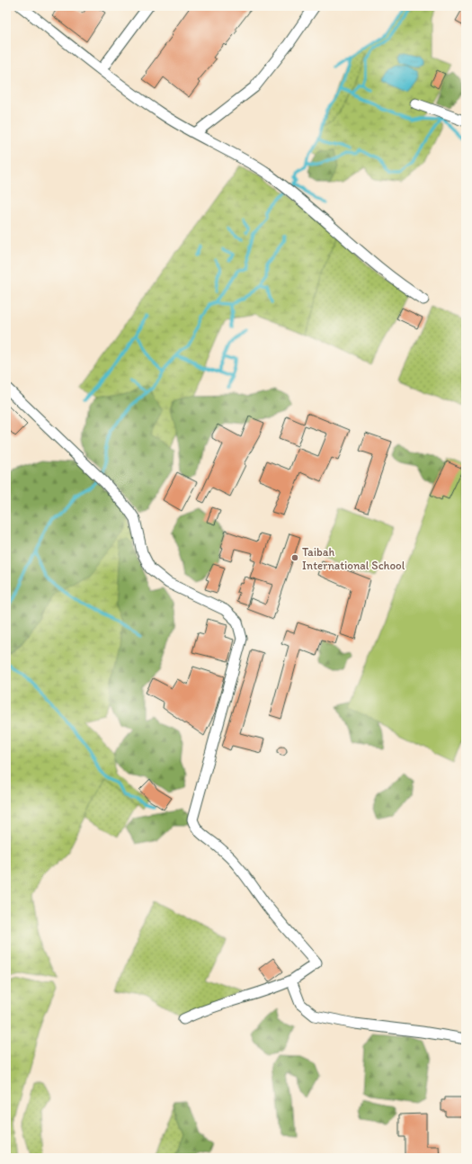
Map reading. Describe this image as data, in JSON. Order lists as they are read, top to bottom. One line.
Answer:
{"places":["Taibah International School"]}
